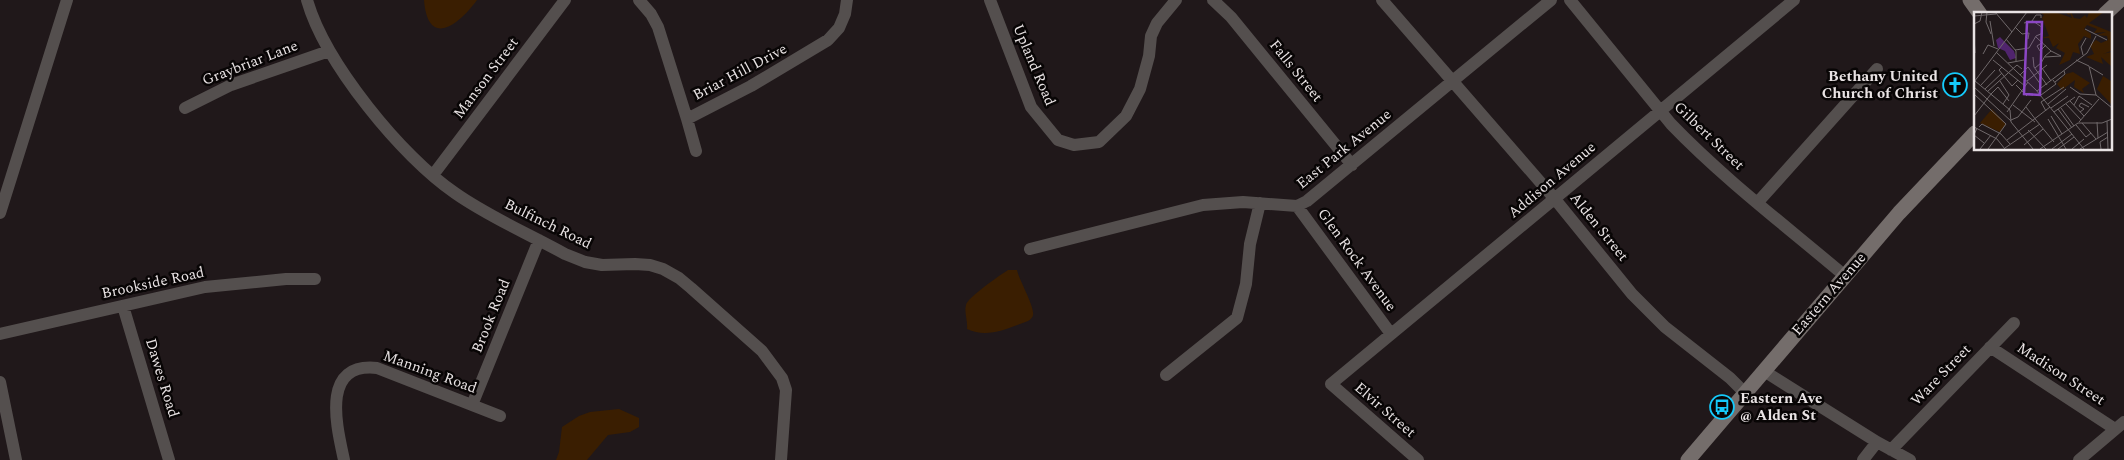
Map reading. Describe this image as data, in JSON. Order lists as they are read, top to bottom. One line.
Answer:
{"streets":{"main road":["Eastern Avenue"],"street":["Graybriar Lane","Upland Road","Falls Street","Briar Hill Drive","Manson Street","Gilbert Street","East Park Avenue","Addison Avenue","Bulfinch Road","Alden Street","Glen Rock Avenue","Brookside Road","Brook Road","Manning Road","Madison Street","Ware Street","Dawes Road","Elvir Street"]},"crossings":[["Graybriar Lane","Bulfinch Road"],["Falls Street","East Park Avenue"],["Manson Street","Bulfinch Road"],["Gilbert Street","Addison Avenue"],["Gilbert Street","Eastern Avenue"],["East Park Avenue","Alden Street"],["East Park Avenue","Glen Rock Avenue"],["Addison Avenue","Alden Street"],["Addison Avenue","Glen Rock Avenue"],["Addison Avenue","Elvir Street"],["Bulfinch Road","Brook Road"],["Alden Street","Eastern Avenue"],["Brookside Road","Dawes Road"],["Brook Road","Manning Road"],["Madison Street","Ware Street"]],"places":{"church":["Bethany United Church of Christ"],"bus stop":["Eastern Ave @ Alden St"]}}
